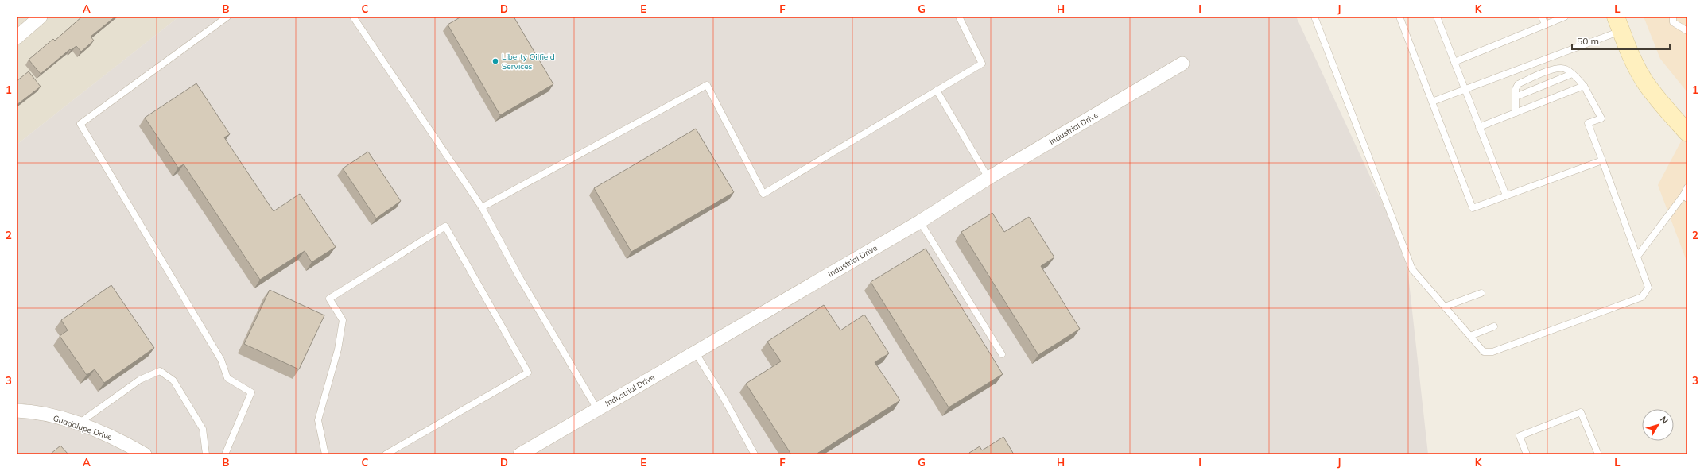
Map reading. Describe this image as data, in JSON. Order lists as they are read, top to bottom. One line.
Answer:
{"streets":{"street":["Industrial Drive","Guadalupe Drive"]},"places":["Liberty Oilfield Services"],"scale_bar":"50 m","north":"top right","grid":{"columns":["A","B","C","D","E","F","G","H","I","J","K","L"],"rows":["1","2","3"]}}
